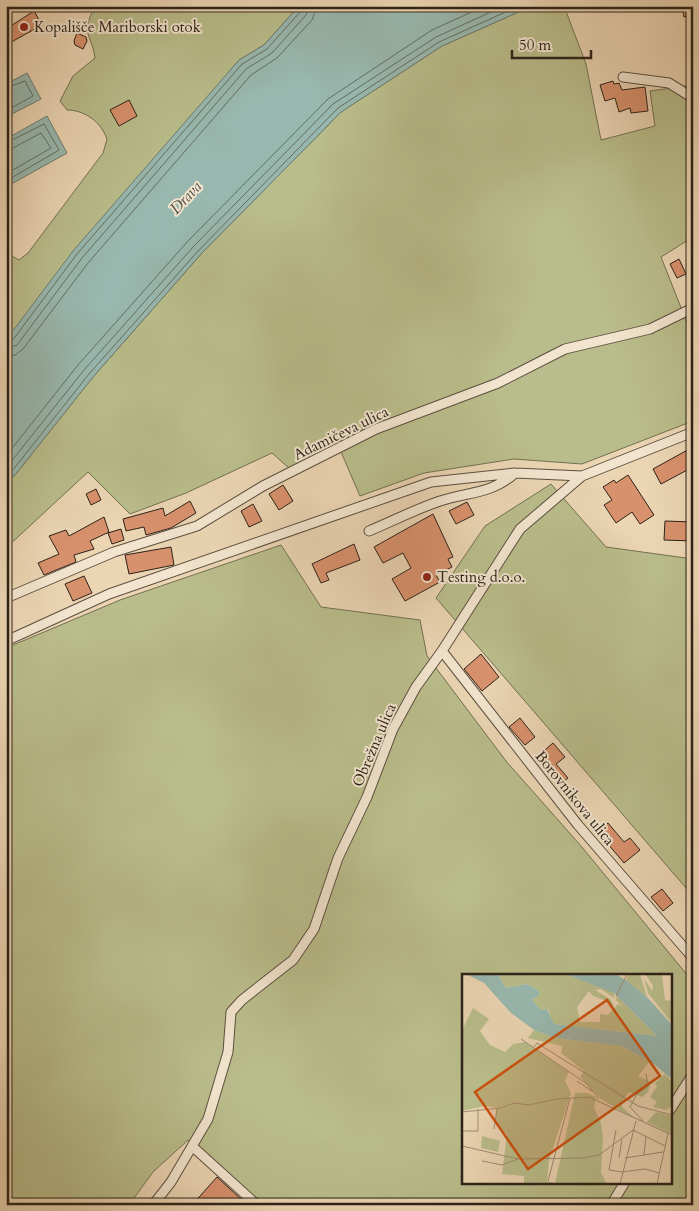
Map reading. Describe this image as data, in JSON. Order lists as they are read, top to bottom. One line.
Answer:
{"streets":{"street":["Adamičeva ulica","Obrežna ulica","Borovnikova ulica"]},"crossings":[["Obrežna ulica","Borovnikova ulica"]],"water":["Drava"],"places":["Kopališče Mariborski otok","Testing d.o.o."],"scale_bar":"50 m"}
